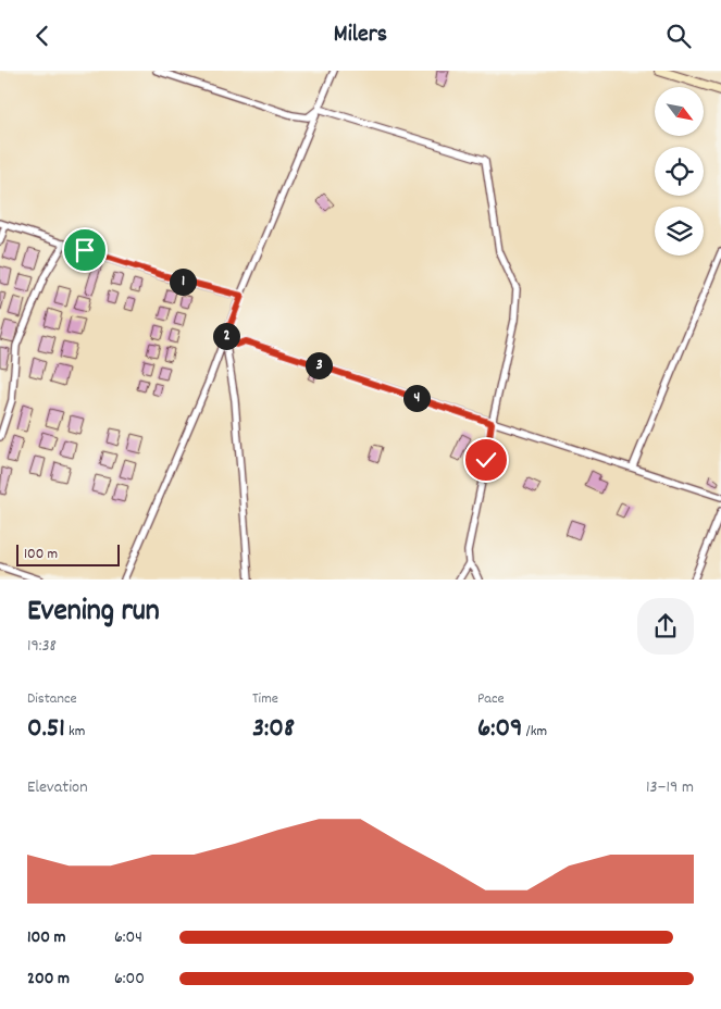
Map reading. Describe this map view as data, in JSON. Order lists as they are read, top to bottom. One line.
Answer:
{"scale_bar":"100 m","north":"bottom right","page":{"header":"Milers","pins":["1","2","3","4"],"scale":"100 m","heading":["Evening run","19:38"],"stats":[["Distance","0.51 km"],["Time","3:08"],["Pace","6:09 /km"]],"chart":["Elevation","13–19 m"],"list":[{"name":"100 m","note":"6:04"},{"name":"200 m","note":"6:00"}]}}
